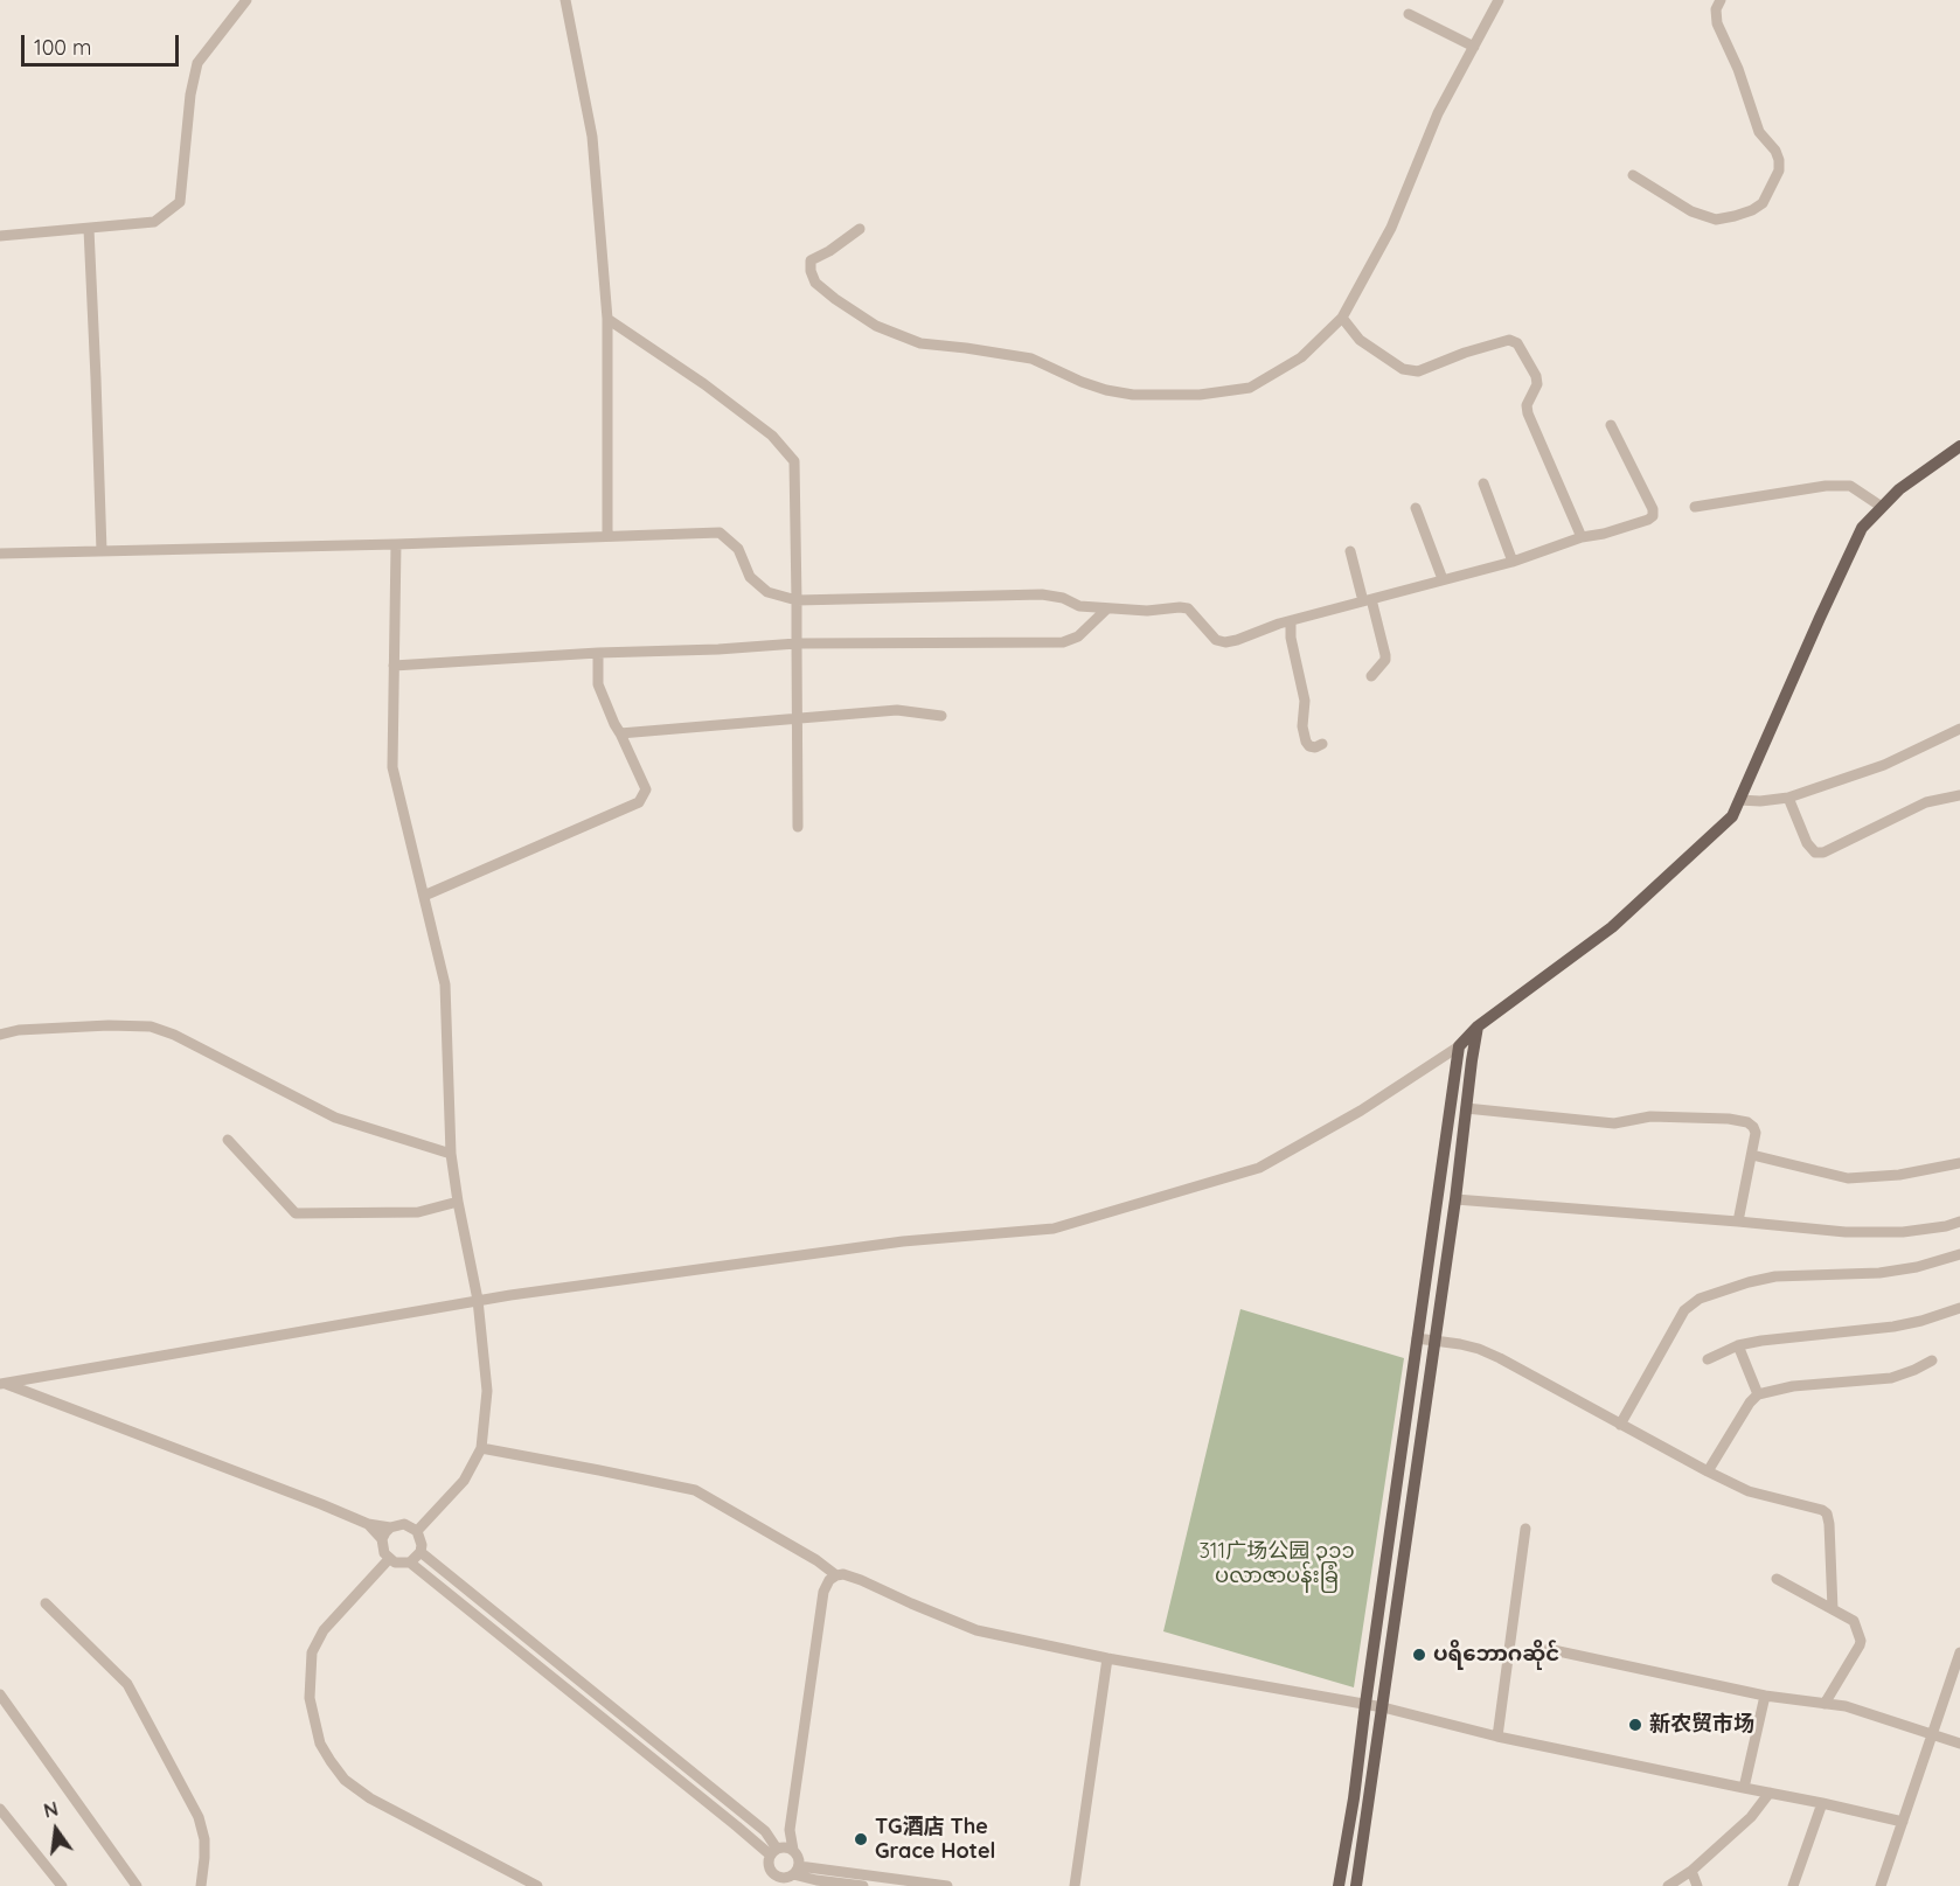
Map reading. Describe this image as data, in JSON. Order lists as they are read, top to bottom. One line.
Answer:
{"parks":["311广场公园 ၃၁၁ ပလာဇာပန်းခြံ"],"places":["ပရိဘောဂဆိုင်","新农贸市场","TG酒店 The Grace Hotel"],"scale_bar":"100 m","north":"top"}
